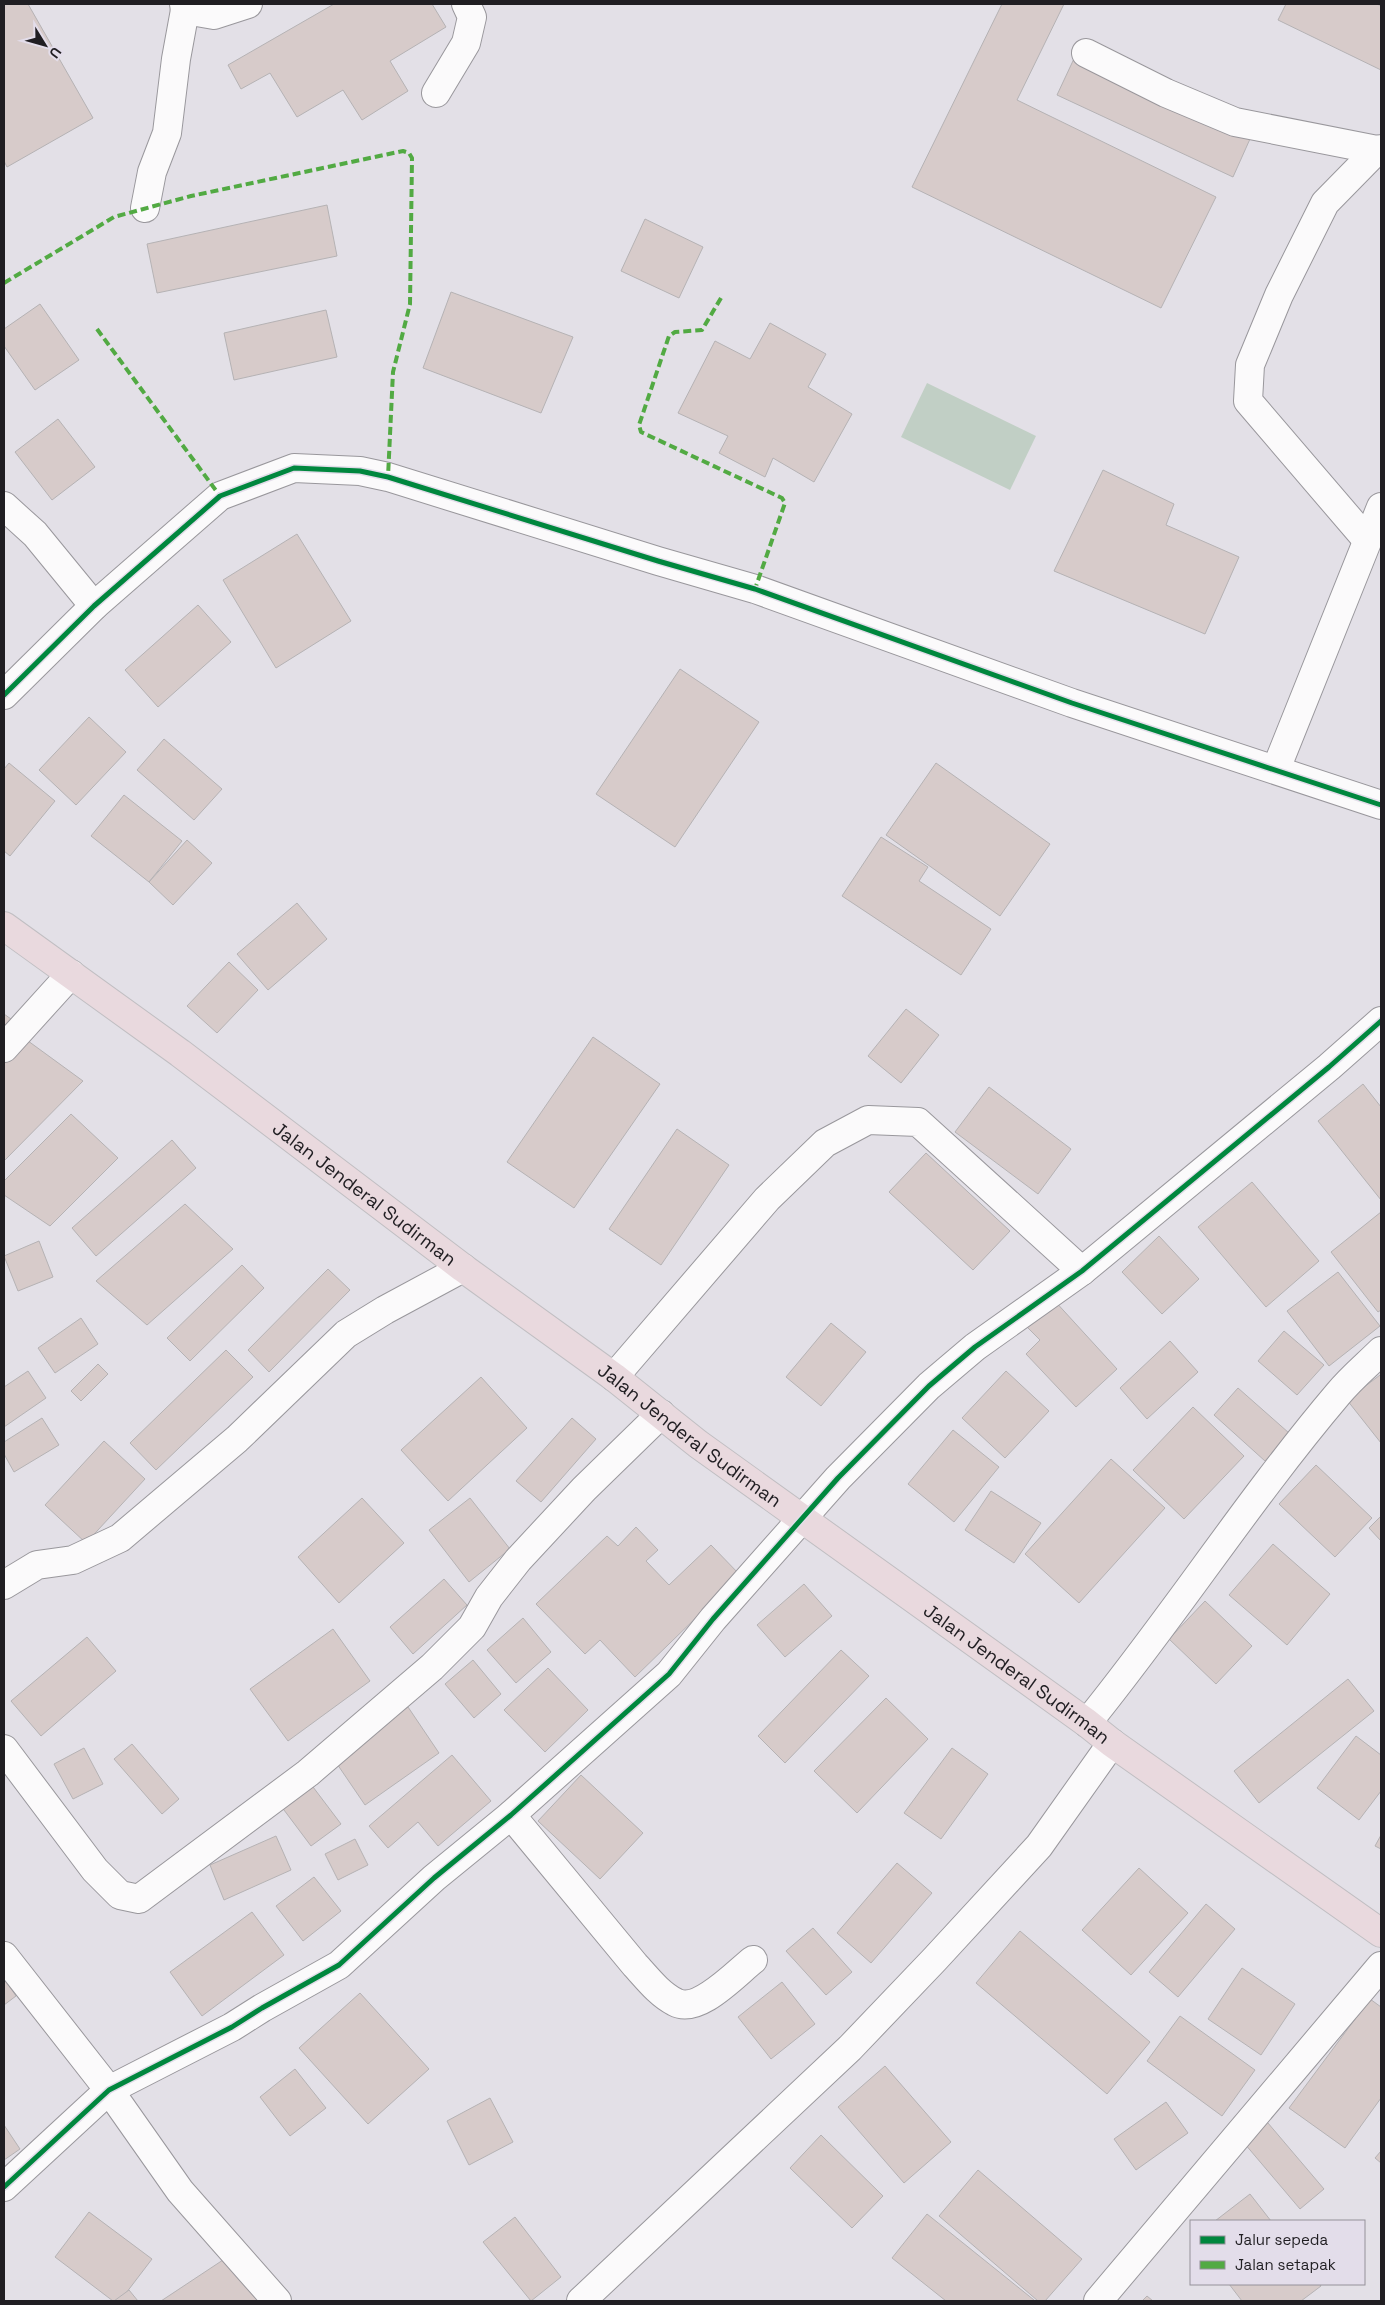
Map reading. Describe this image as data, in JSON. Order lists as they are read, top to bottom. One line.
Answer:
{"streets":{"highway":["Jalan Jenderal Sudirman"]},"legend":["Jalur sepeda","Jalan setapak"],"north":"bottom right"}
